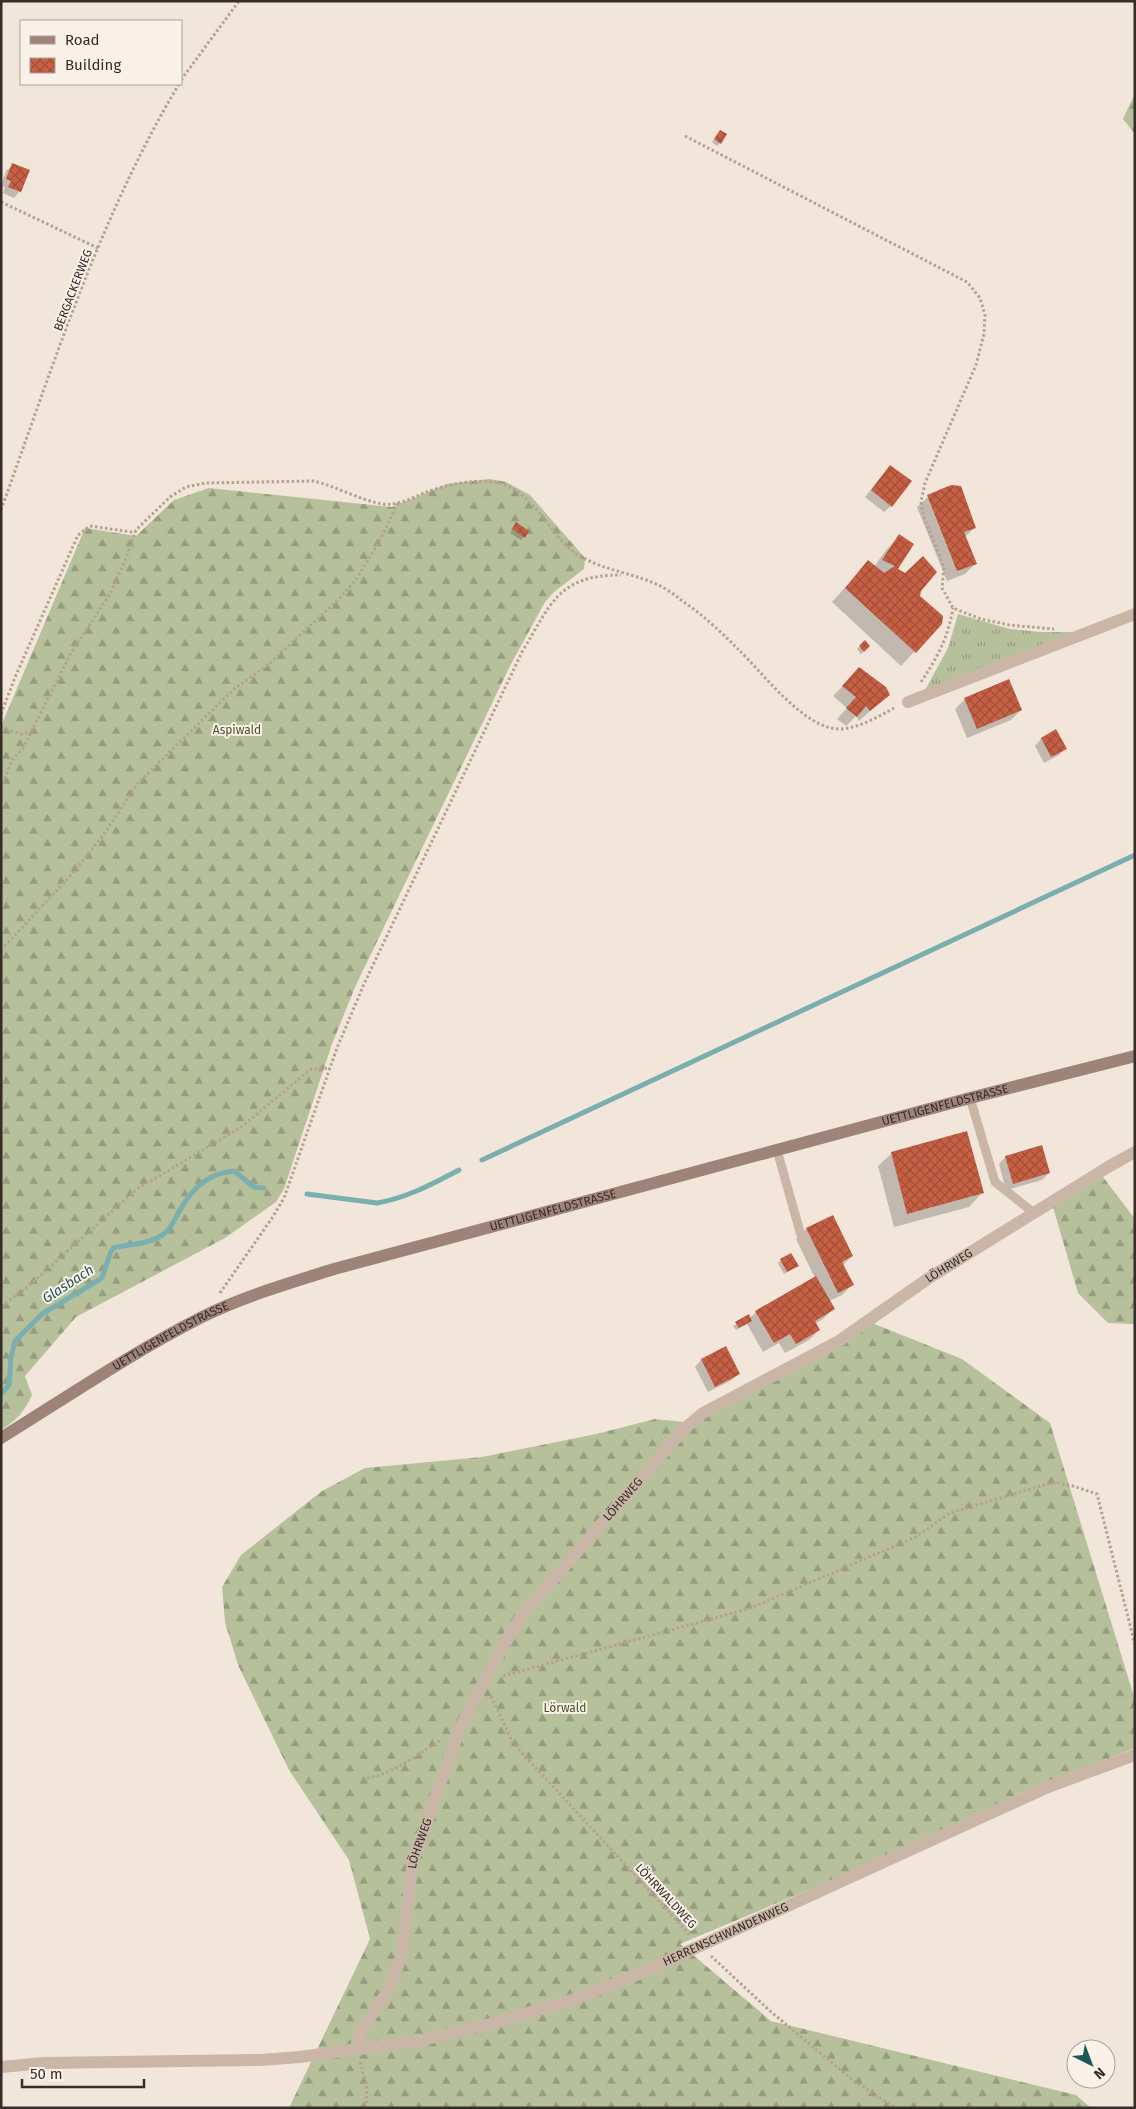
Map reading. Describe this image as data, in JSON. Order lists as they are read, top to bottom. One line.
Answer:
{"streets":{"main road":["UETTLIGENFELDSTRASSE"],"street":["LÖHRWEG","HERRENSCHWANDENWEG"],"path":["BERGACKERWEG","LÖHRWALDWEG"]},"crossings":[["LÖHRWEG","LÖHRWALDWEG"],["LÖHRWEG","HERRENSCHWANDENWEG"],["LÖHRWALDWEG","HERRENSCHWANDENWEG"]],"water":["Glasbach"],"parks":["Aspiwald","Lörwald"],"legend":["Road","Building"],"scale_bar":"50 m","north":"bottom right"}
